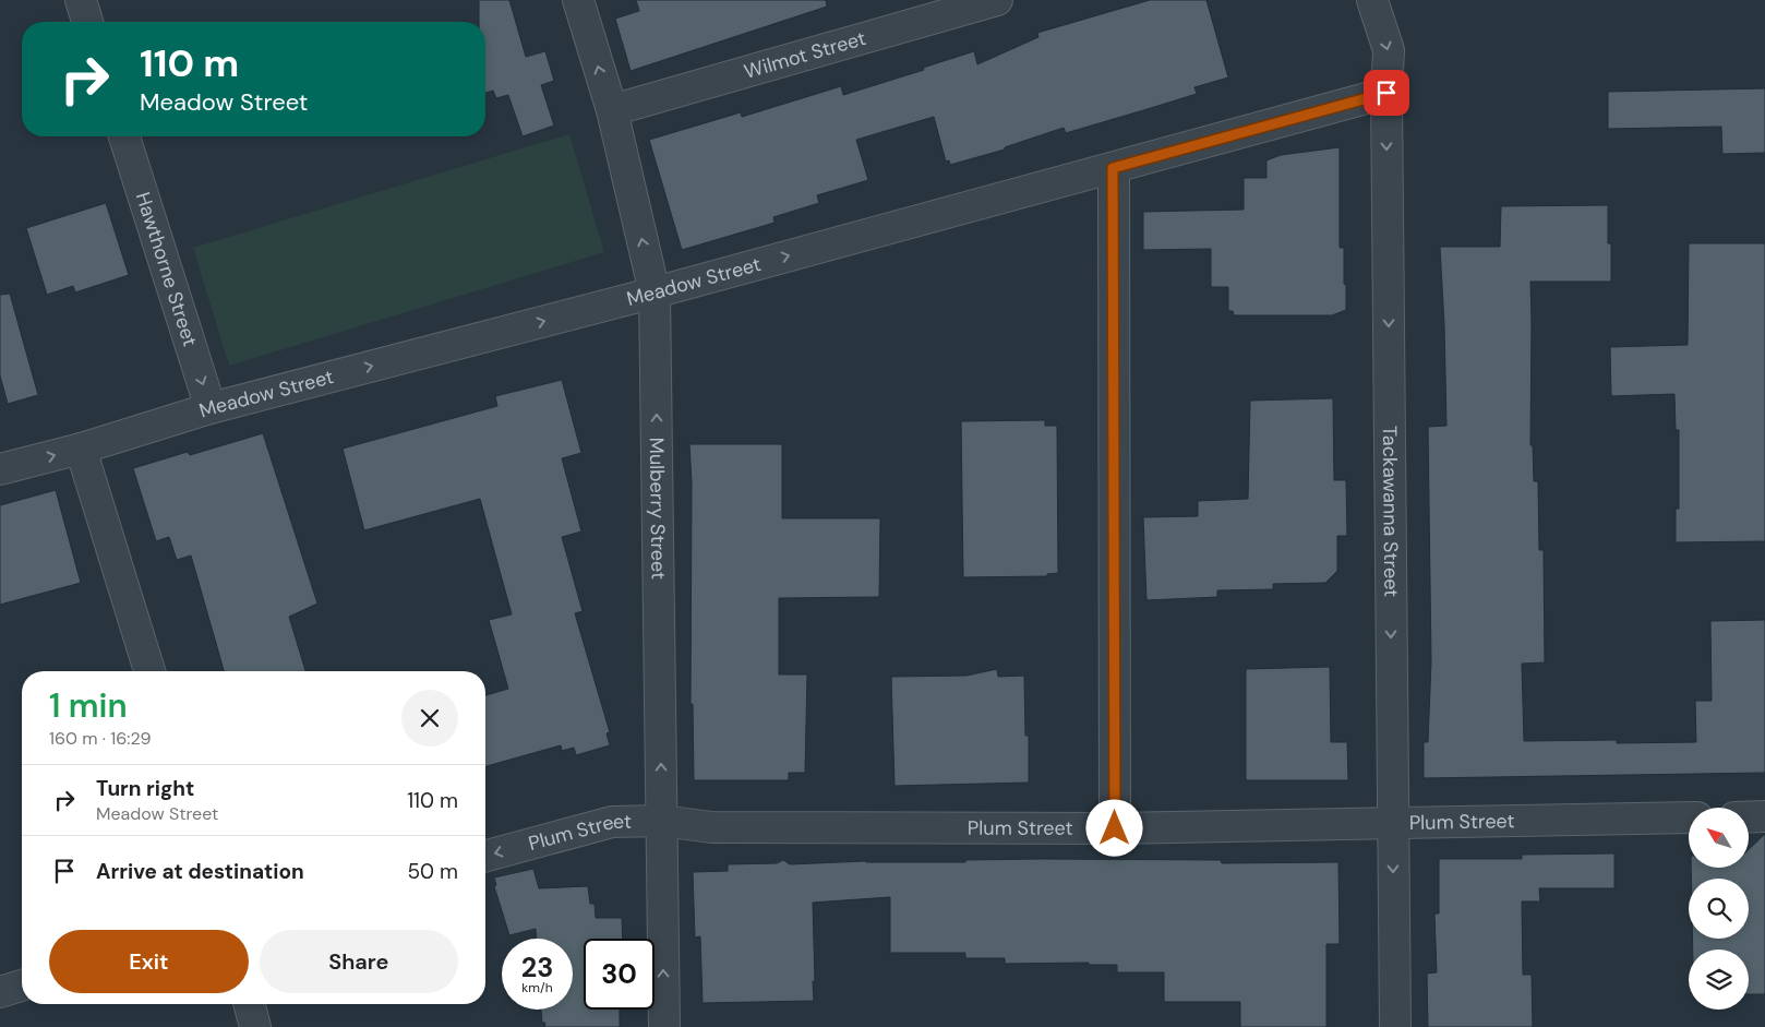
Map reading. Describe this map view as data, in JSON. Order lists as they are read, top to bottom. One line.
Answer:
{"streets":{"street":["Wilmot Street","Hawthorne Street","Meadow Street","Mulberry Street","Tackawanna Street","Plum Street"]},"crossings":[["Wilmot Street","Mulberry Street"],["Hawthorne Street","Meadow Street"],["Meadow Street","Mulberry Street"],["Meadow Street","Tackawanna Street"],["Mulberry Street","Plum Street"],["Tackawanna Street","Plum Street"]],"one_way":["Hawthorne Street","Meadow Street","Mulberry Street","Tackawanna Street"],"north":"top left","page":{"turn":["110 m","Meadow Street"],"heading":["1 min","160 m · 16:29"],"list":[{"name":"Turn right","note":"Meadow Street","value":"110 m"},{"name":"Arrive at destination","value":"50 m"}],"buttons":["Exit","Share"],"speed":"23 km/h","limit":"30"}}
